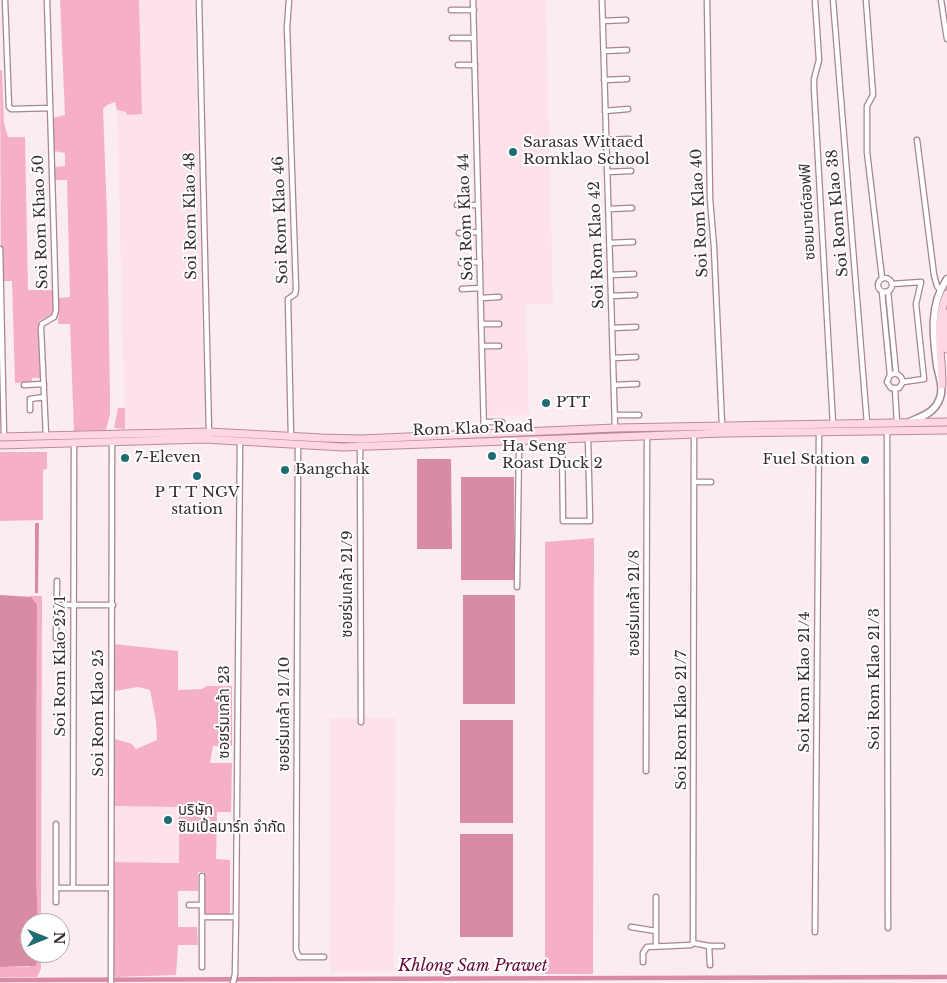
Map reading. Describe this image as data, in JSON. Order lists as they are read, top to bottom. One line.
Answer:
{"streets":{"main road":["Rom Klao Road"],"street":["ซอยมายด์ฮอฟฟ์","Soi Rom Klao 40","Soi Rom Klao 38","Soi Rom Klao 48","Soi Rom Klao 44","Soi Rom Klao 46","Soi Rom Khao 50","Soi Rom Klao 42","ซอยร่มเกล้า 21/9","ซอยร่มเกล้า 21/8","Soi Rom Klao 25/1","Soi Rom Klao 21/3","Soi Rom Klao 21/4","ซอยร่มเกล้า 23","Soi Rom Klao 25","ซอยร่มเกล้า 21/10","Soi Rom Klao 21/7"]},"crossings":[["ซอยมายด์ฮอฟฟ์","Rom Klao Road"],["Soi Rom Klao 40","Rom Klao Road"],["Soi Rom Klao 38","Rom Klao Road"],["Soi Rom Klao 48","Rom Klao Road"],["Soi Rom Klao 44","Rom Klao Road"],["Soi Rom Klao 46","Rom Klao Road"],["Soi Rom Khao 50","Rom Klao Road"],["Soi Rom Klao 42","Rom Klao Road"],["Rom Klao Road","ซอยร่มเกล้า 21/9"],["Rom Klao Road","ซอยร่มเกล้า 21/8"],["Rom Klao Road","Soi Rom Klao 25/1"],["Rom Klao Road","Soi Rom Klao 21/3"],["Rom Klao Road","Soi Rom Klao 21/4"],["Rom Klao Road","ซอยร่มเกล้า 23"],["Rom Klao Road","Soi Rom Klao 25"],["Rom Klao Road","ซอยร่มเกล้า 21/10"],["Rom Klao Road","Soi Rom Klao 21/7"]],"water":["Khlong Sam Prawet"],"places":["Sarasas Wittaed Romklao School","PTT","Ha Seng Roast Duck 2","7-Eleven","Fuel Station","Bangchak","P T T NGV station","บริษัท ซิมเปิ้ลมาร์ท จำกัด"],"north":"right"}
